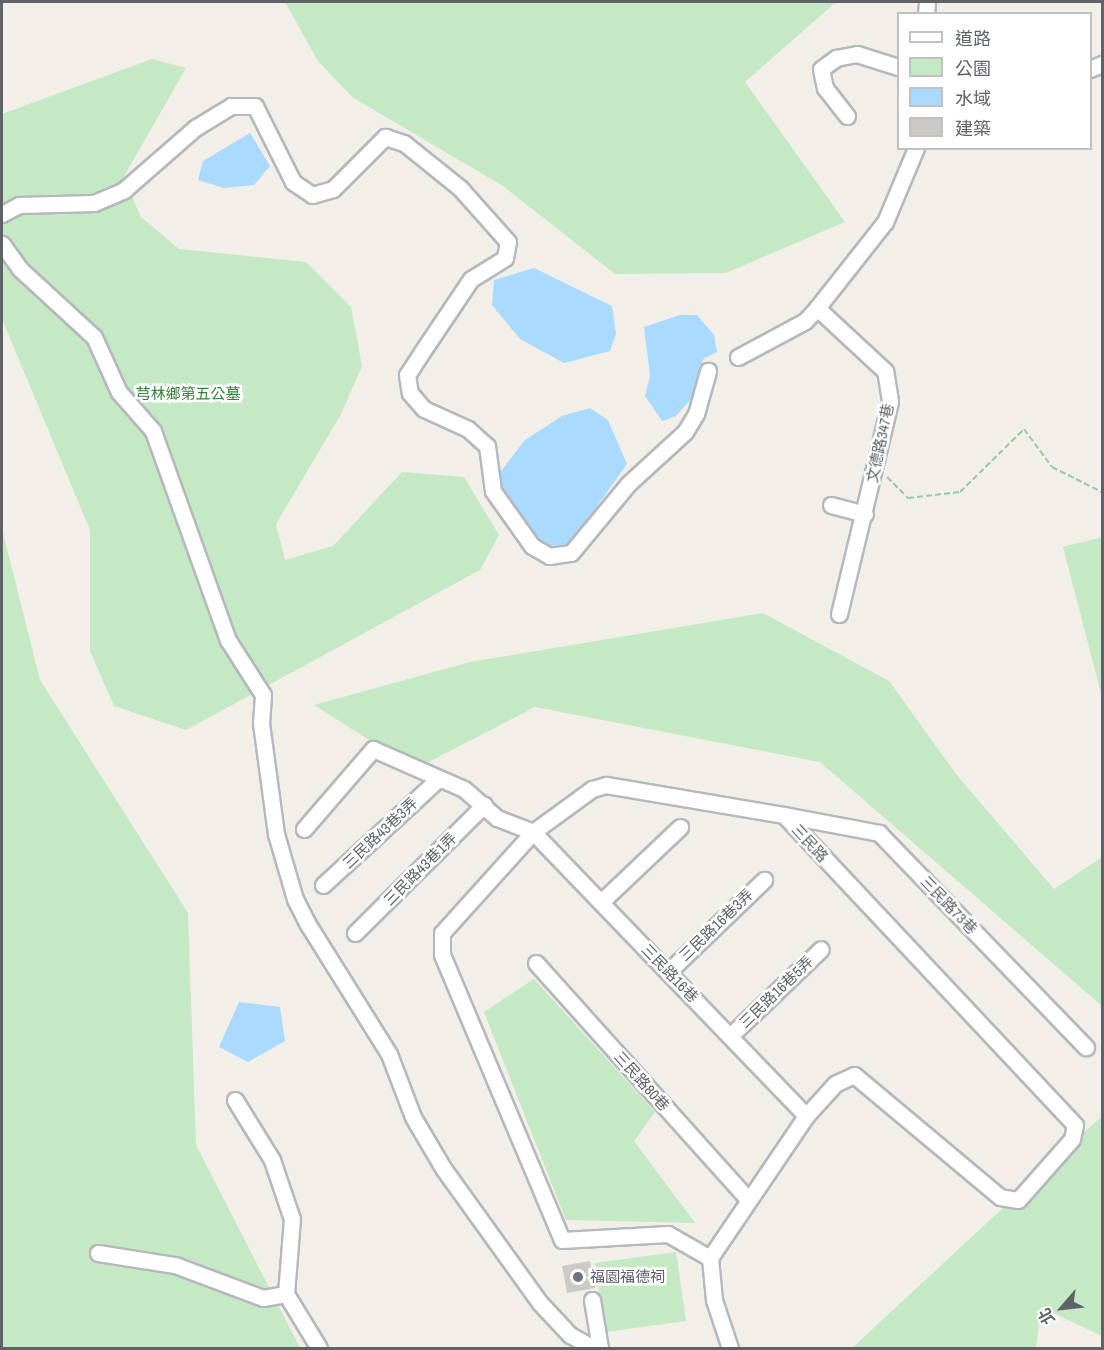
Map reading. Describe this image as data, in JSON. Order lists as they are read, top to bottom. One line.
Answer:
{"streets":{"street":["文德路347巷","三民路43巷3弄","三民路","三民路43巷1弄","三民路73巷","三民路16巷3弄","三民路16巷","三民路16巷5弄","三民路80巷"]},"crossings":[["三民路","三民路73巷"],["三民路","三民路16巷"],["三民路","三民路80巷"],["三民路16巷3弄","三民路16巷"],["三民路16巷","三民路16巷5弄"]],"parks":["芎林鄉第五公墓"],"places":["福園福德祠"],"legend":["道路","公園","水域","建築"],"north":"bottom left"}
